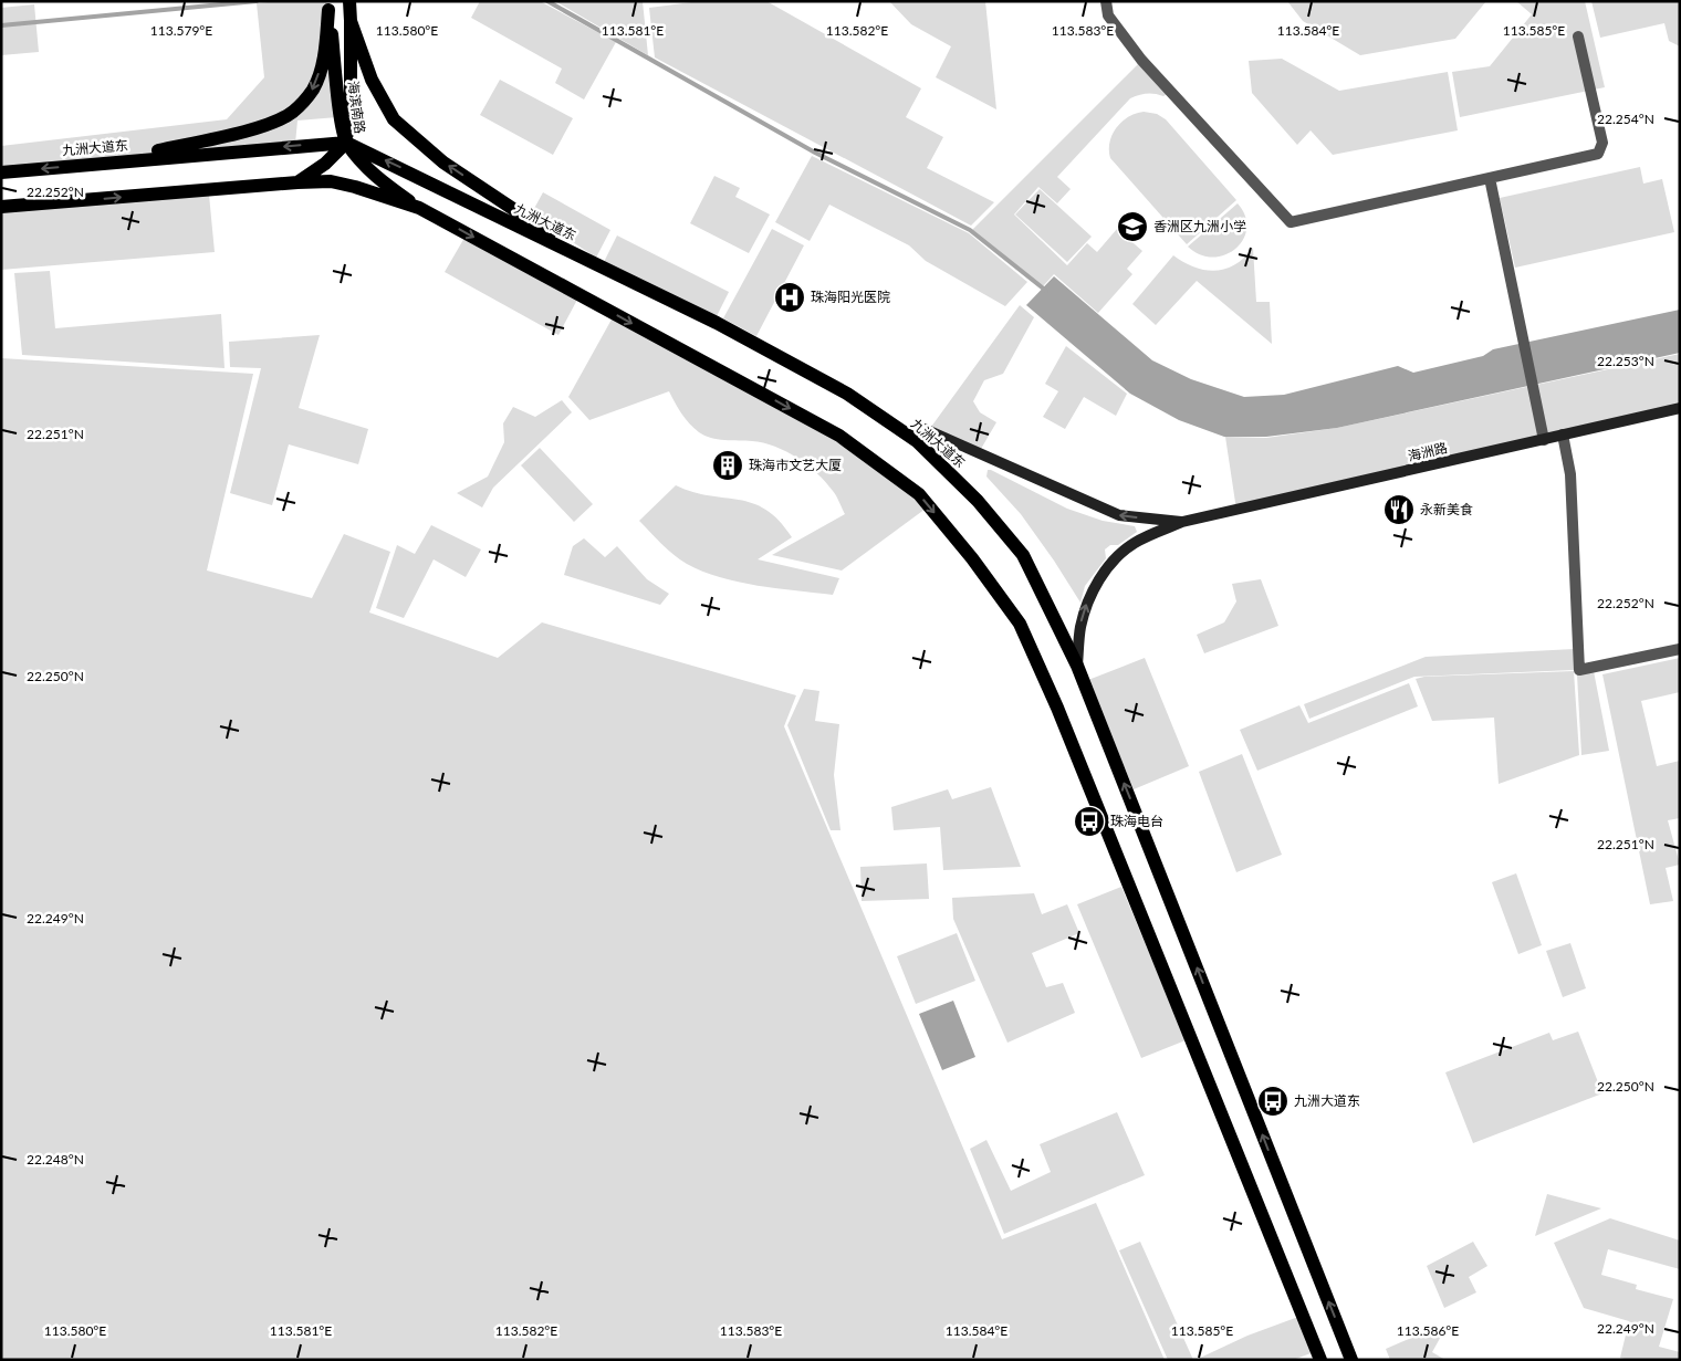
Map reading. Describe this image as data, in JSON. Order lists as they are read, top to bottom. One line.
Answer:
{"streets":{"main road":["海滨南路","九洲大道东"],"street":["海洲路"]},"crossings":[["海滨南路","九洲大道东"]],"places":{"school or university":["香洲区九洲小学"],"hospital":["珠海阳光医院"],"building":["珠海市文艺大厦"],"restaurant":["永新美食"],"bus stop":["珠海电台","九洲大道东"]},"coordinates":["113.579°E","113.580°E","113.581°E","113.582°E","113.583°E","113.584°E","113.585°E","22.254°N","22.252°N","22.253°N","22.251°N","22.250°N","22.249°N","22.248°N","113.586°E"]}
